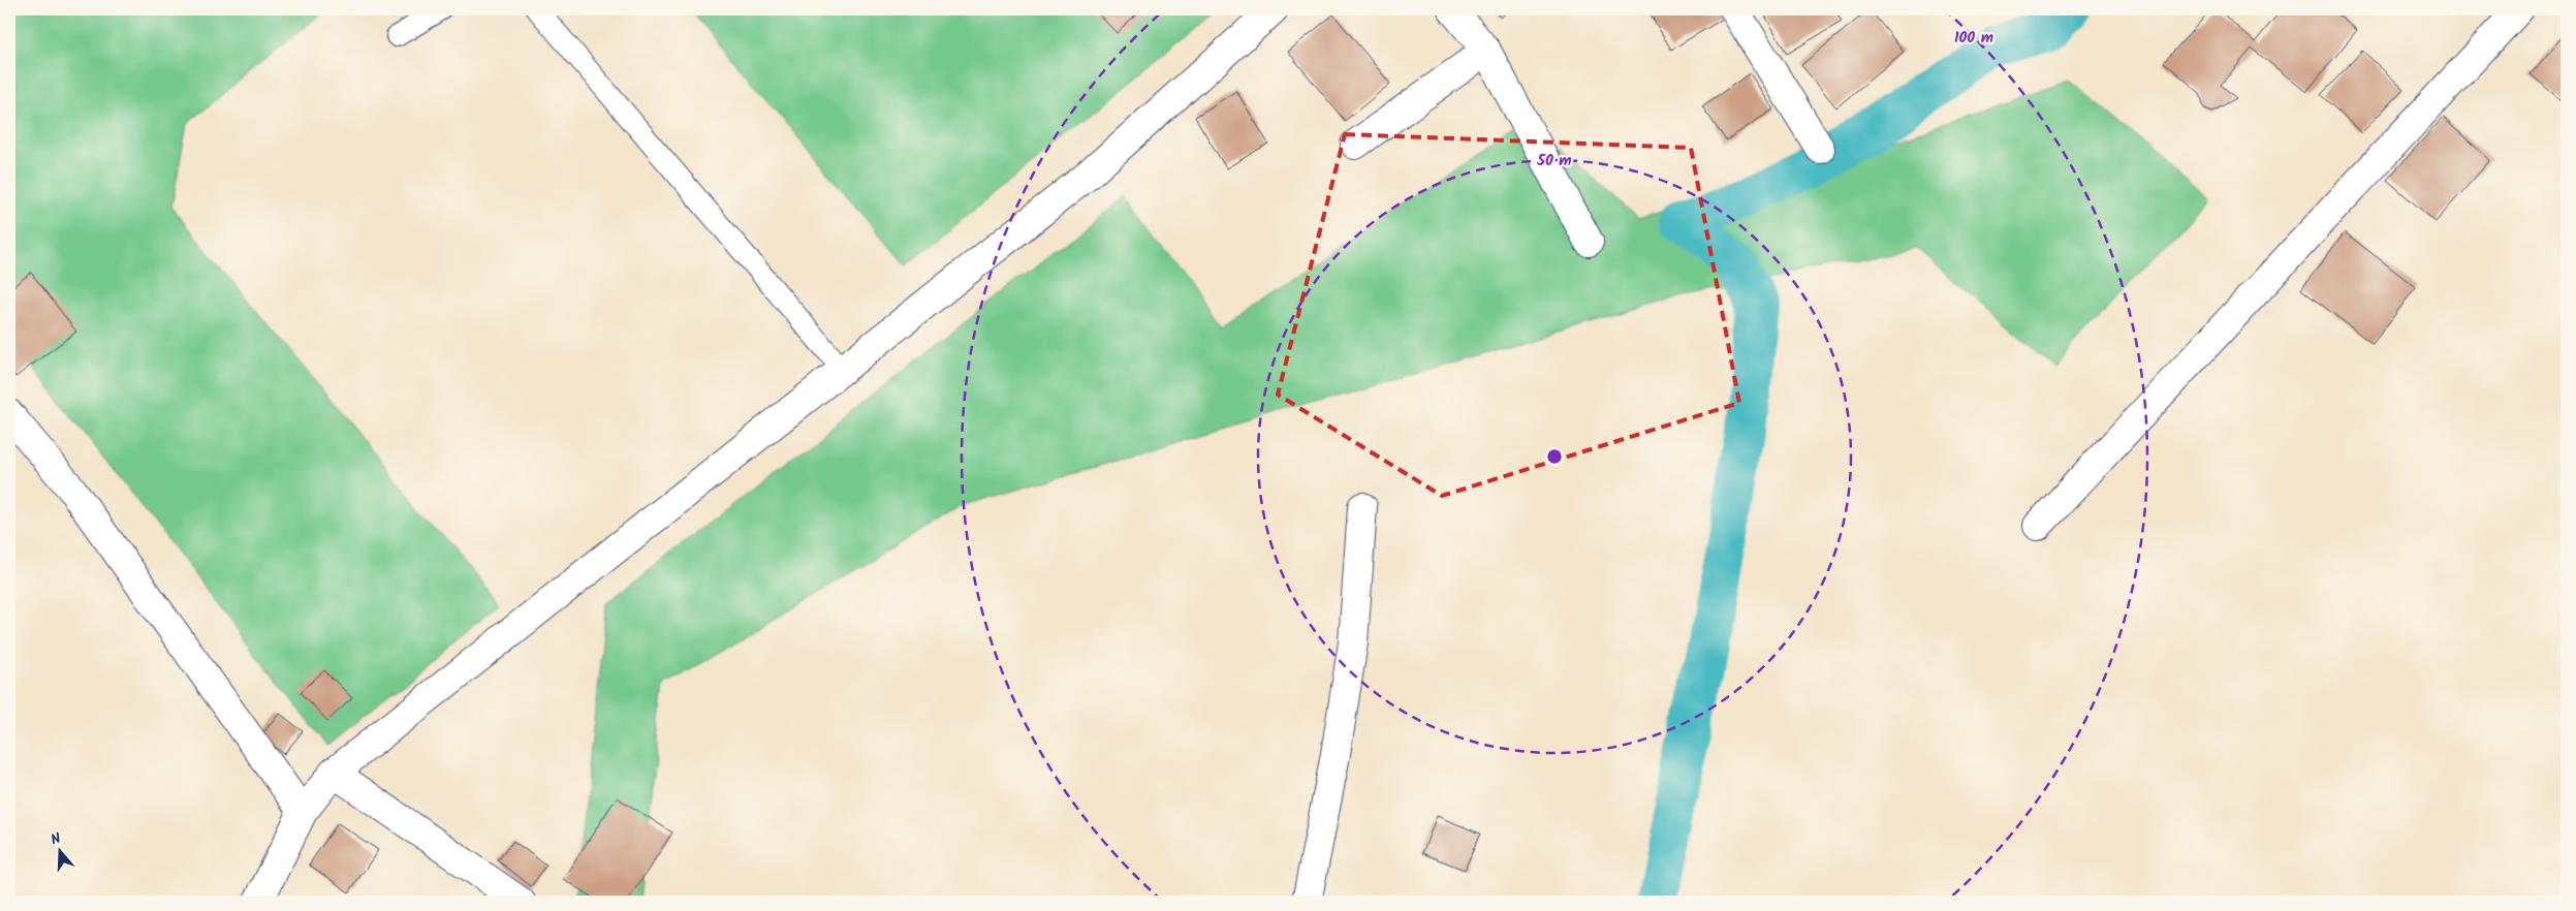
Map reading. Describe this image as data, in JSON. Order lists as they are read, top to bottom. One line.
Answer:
{"north":"top","rings":["100 m","50 m"]}
